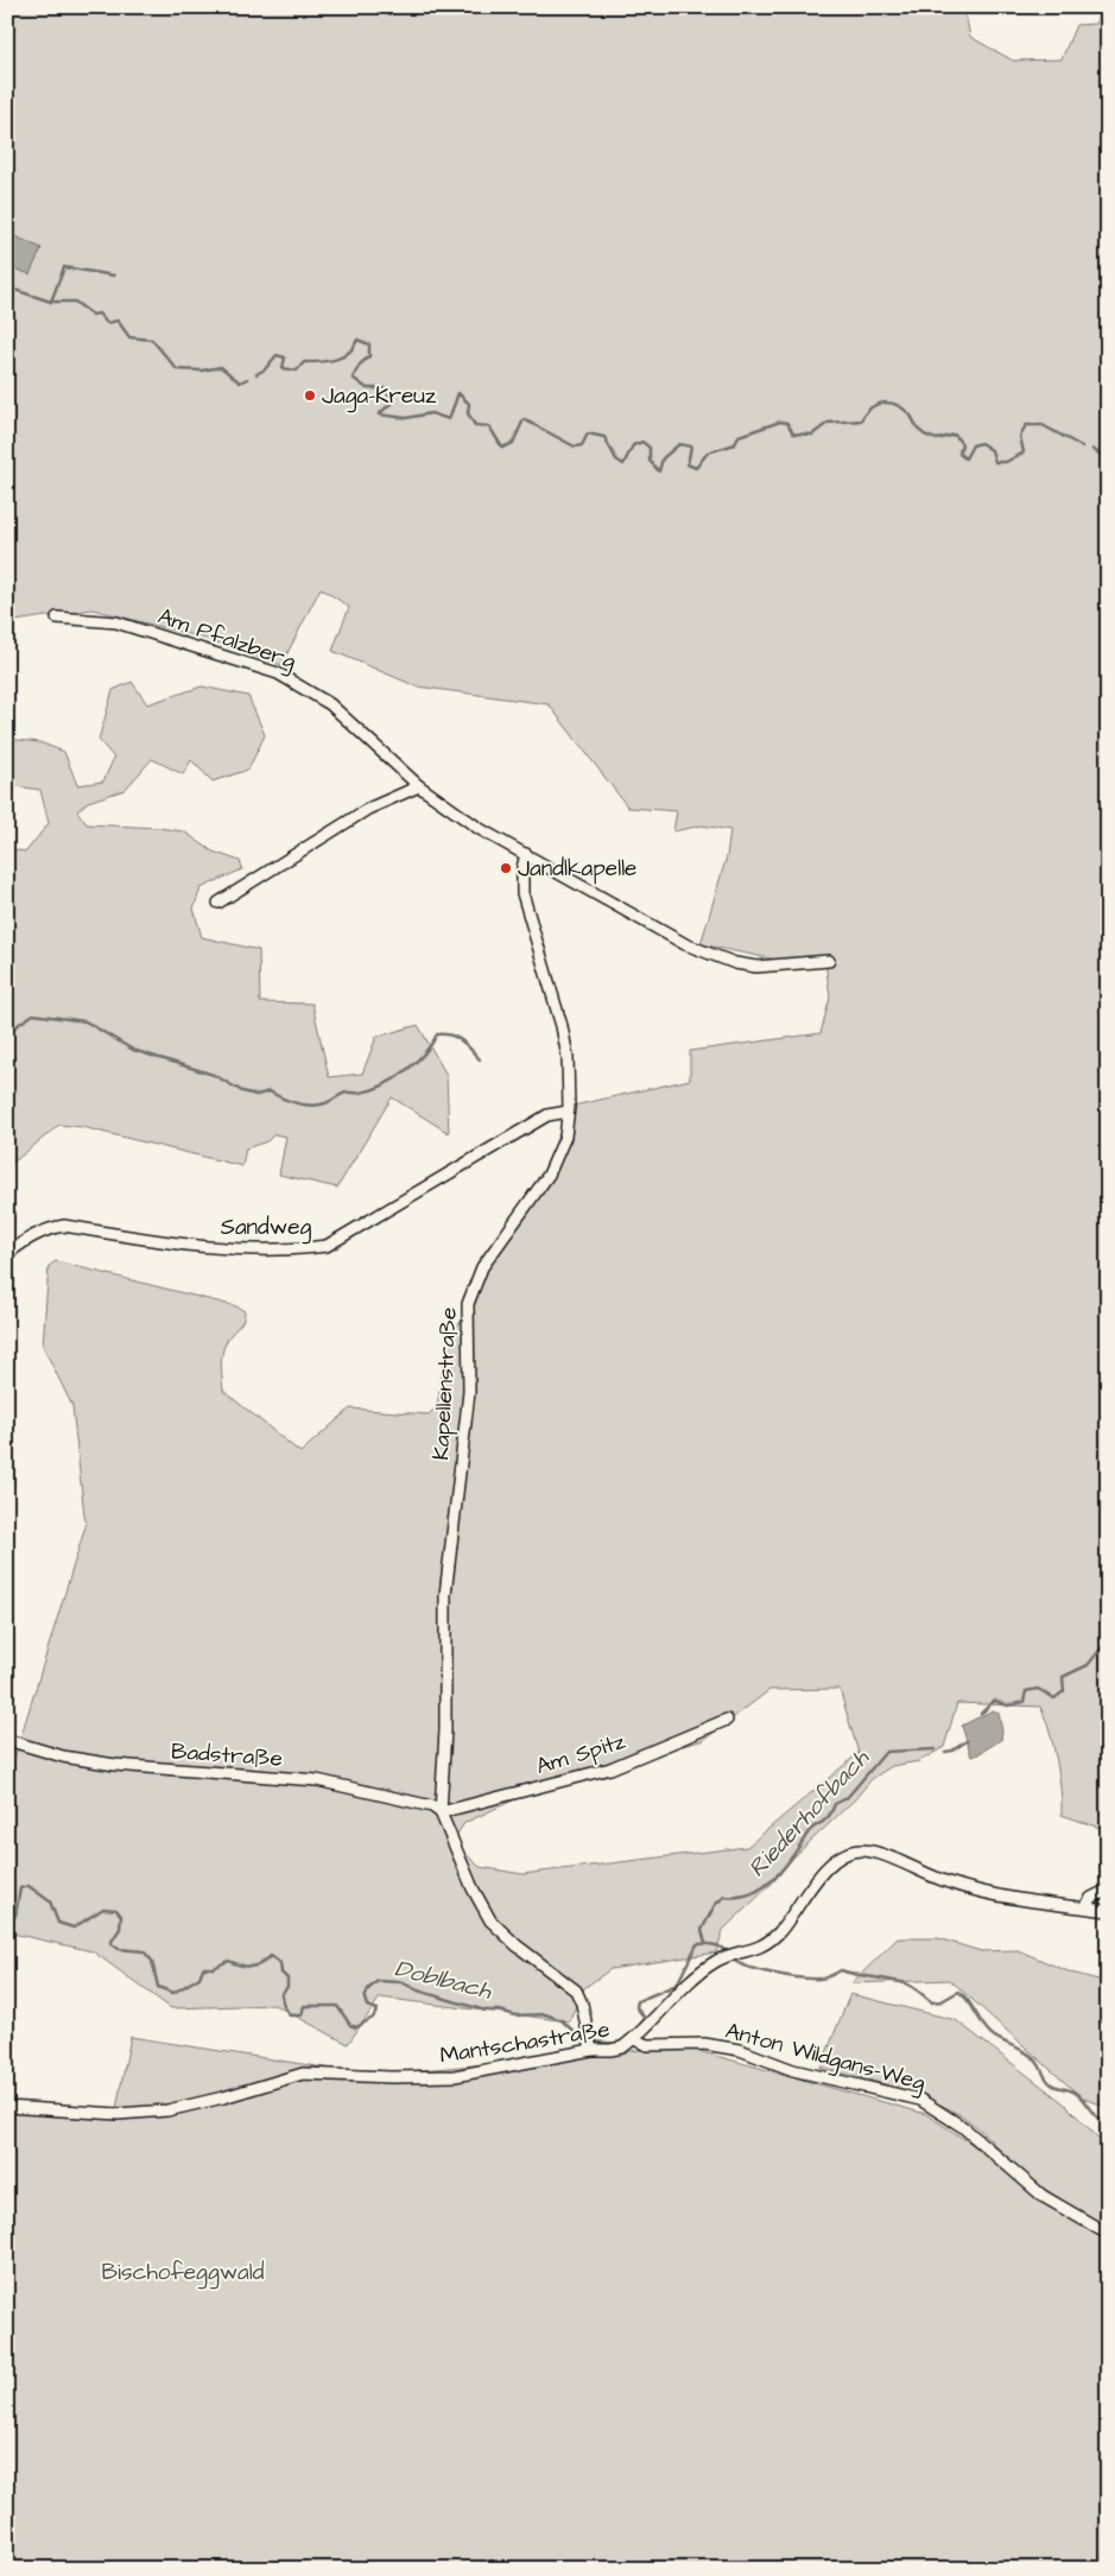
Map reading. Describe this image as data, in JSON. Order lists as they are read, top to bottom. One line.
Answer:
{"streets":{"street":["Am Pfalzberg","Sandweg","Kapellenstraße","Am Spitz","Badstraße","Mantschastraße","Anton Wildgans-Weg"]},"crossings":[["Am Pfalzberg","Kapellenstraße"],["Sandweg","Kapellenstraße"],["Kapellenstraße","Am Spitz"],["Kapellenstraße","Badstraße"],["Kapellenstraße","Mantschastraße"],["Am Spitz","Badstraße"],["Mantschastraße","Anton Wildgans-Weg"]],"water":["Riederhofbach","Doblbach"],"parks":["Bischofeggwald"],"places":["Jaga-Kreuz","Jandlkapelle"]}
